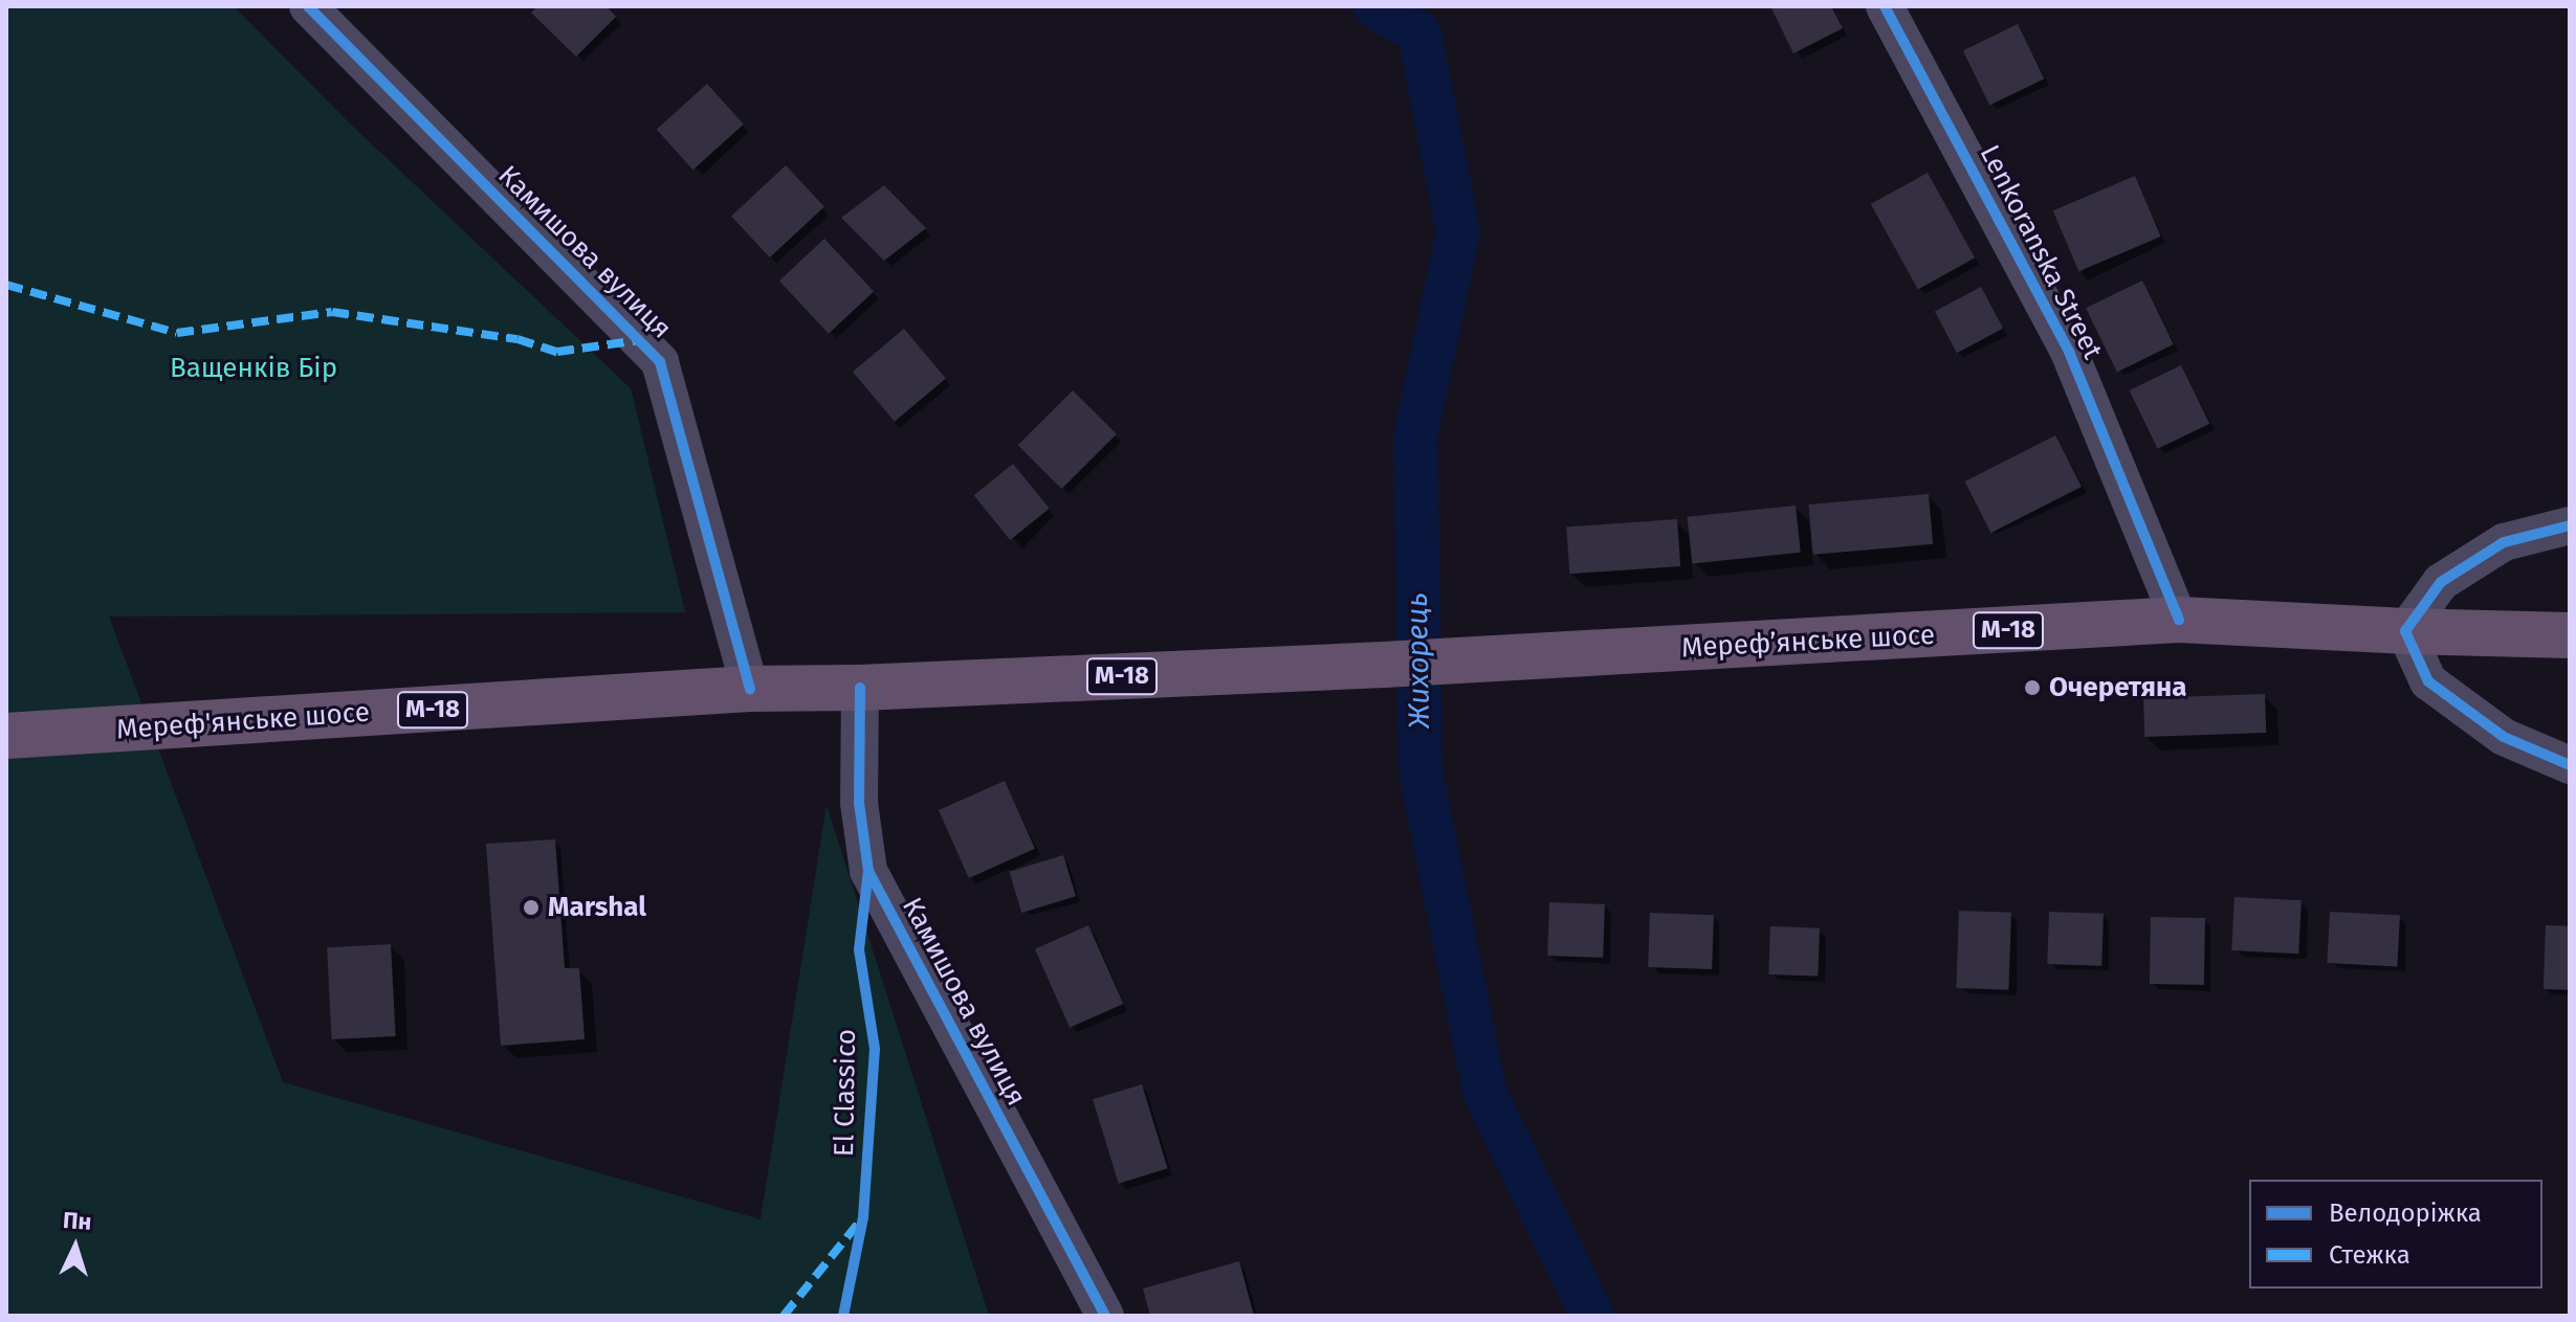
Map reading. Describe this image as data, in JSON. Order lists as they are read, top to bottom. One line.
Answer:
{"streets":{"highway":["М-18","Мереф’янське шосе","Мереф'янське шосе"],"street":["Камишова вулиця","Lenkoranska Street"],"cycle path":["El Classico"]},"crossings":[["Камишова вулиця","Мереф'янське шосе"],["Lenkoranska Street","Мереф’янське шосе"],["Мереф’янське шосе","Мереф'янське шосе"]],"water":["Жихорець"],"parks":["Ващенків Бір"],"places":["Очеретяна","Marshal"],"legend":["Велодоріжка","Стежка"],"north":"top"}
